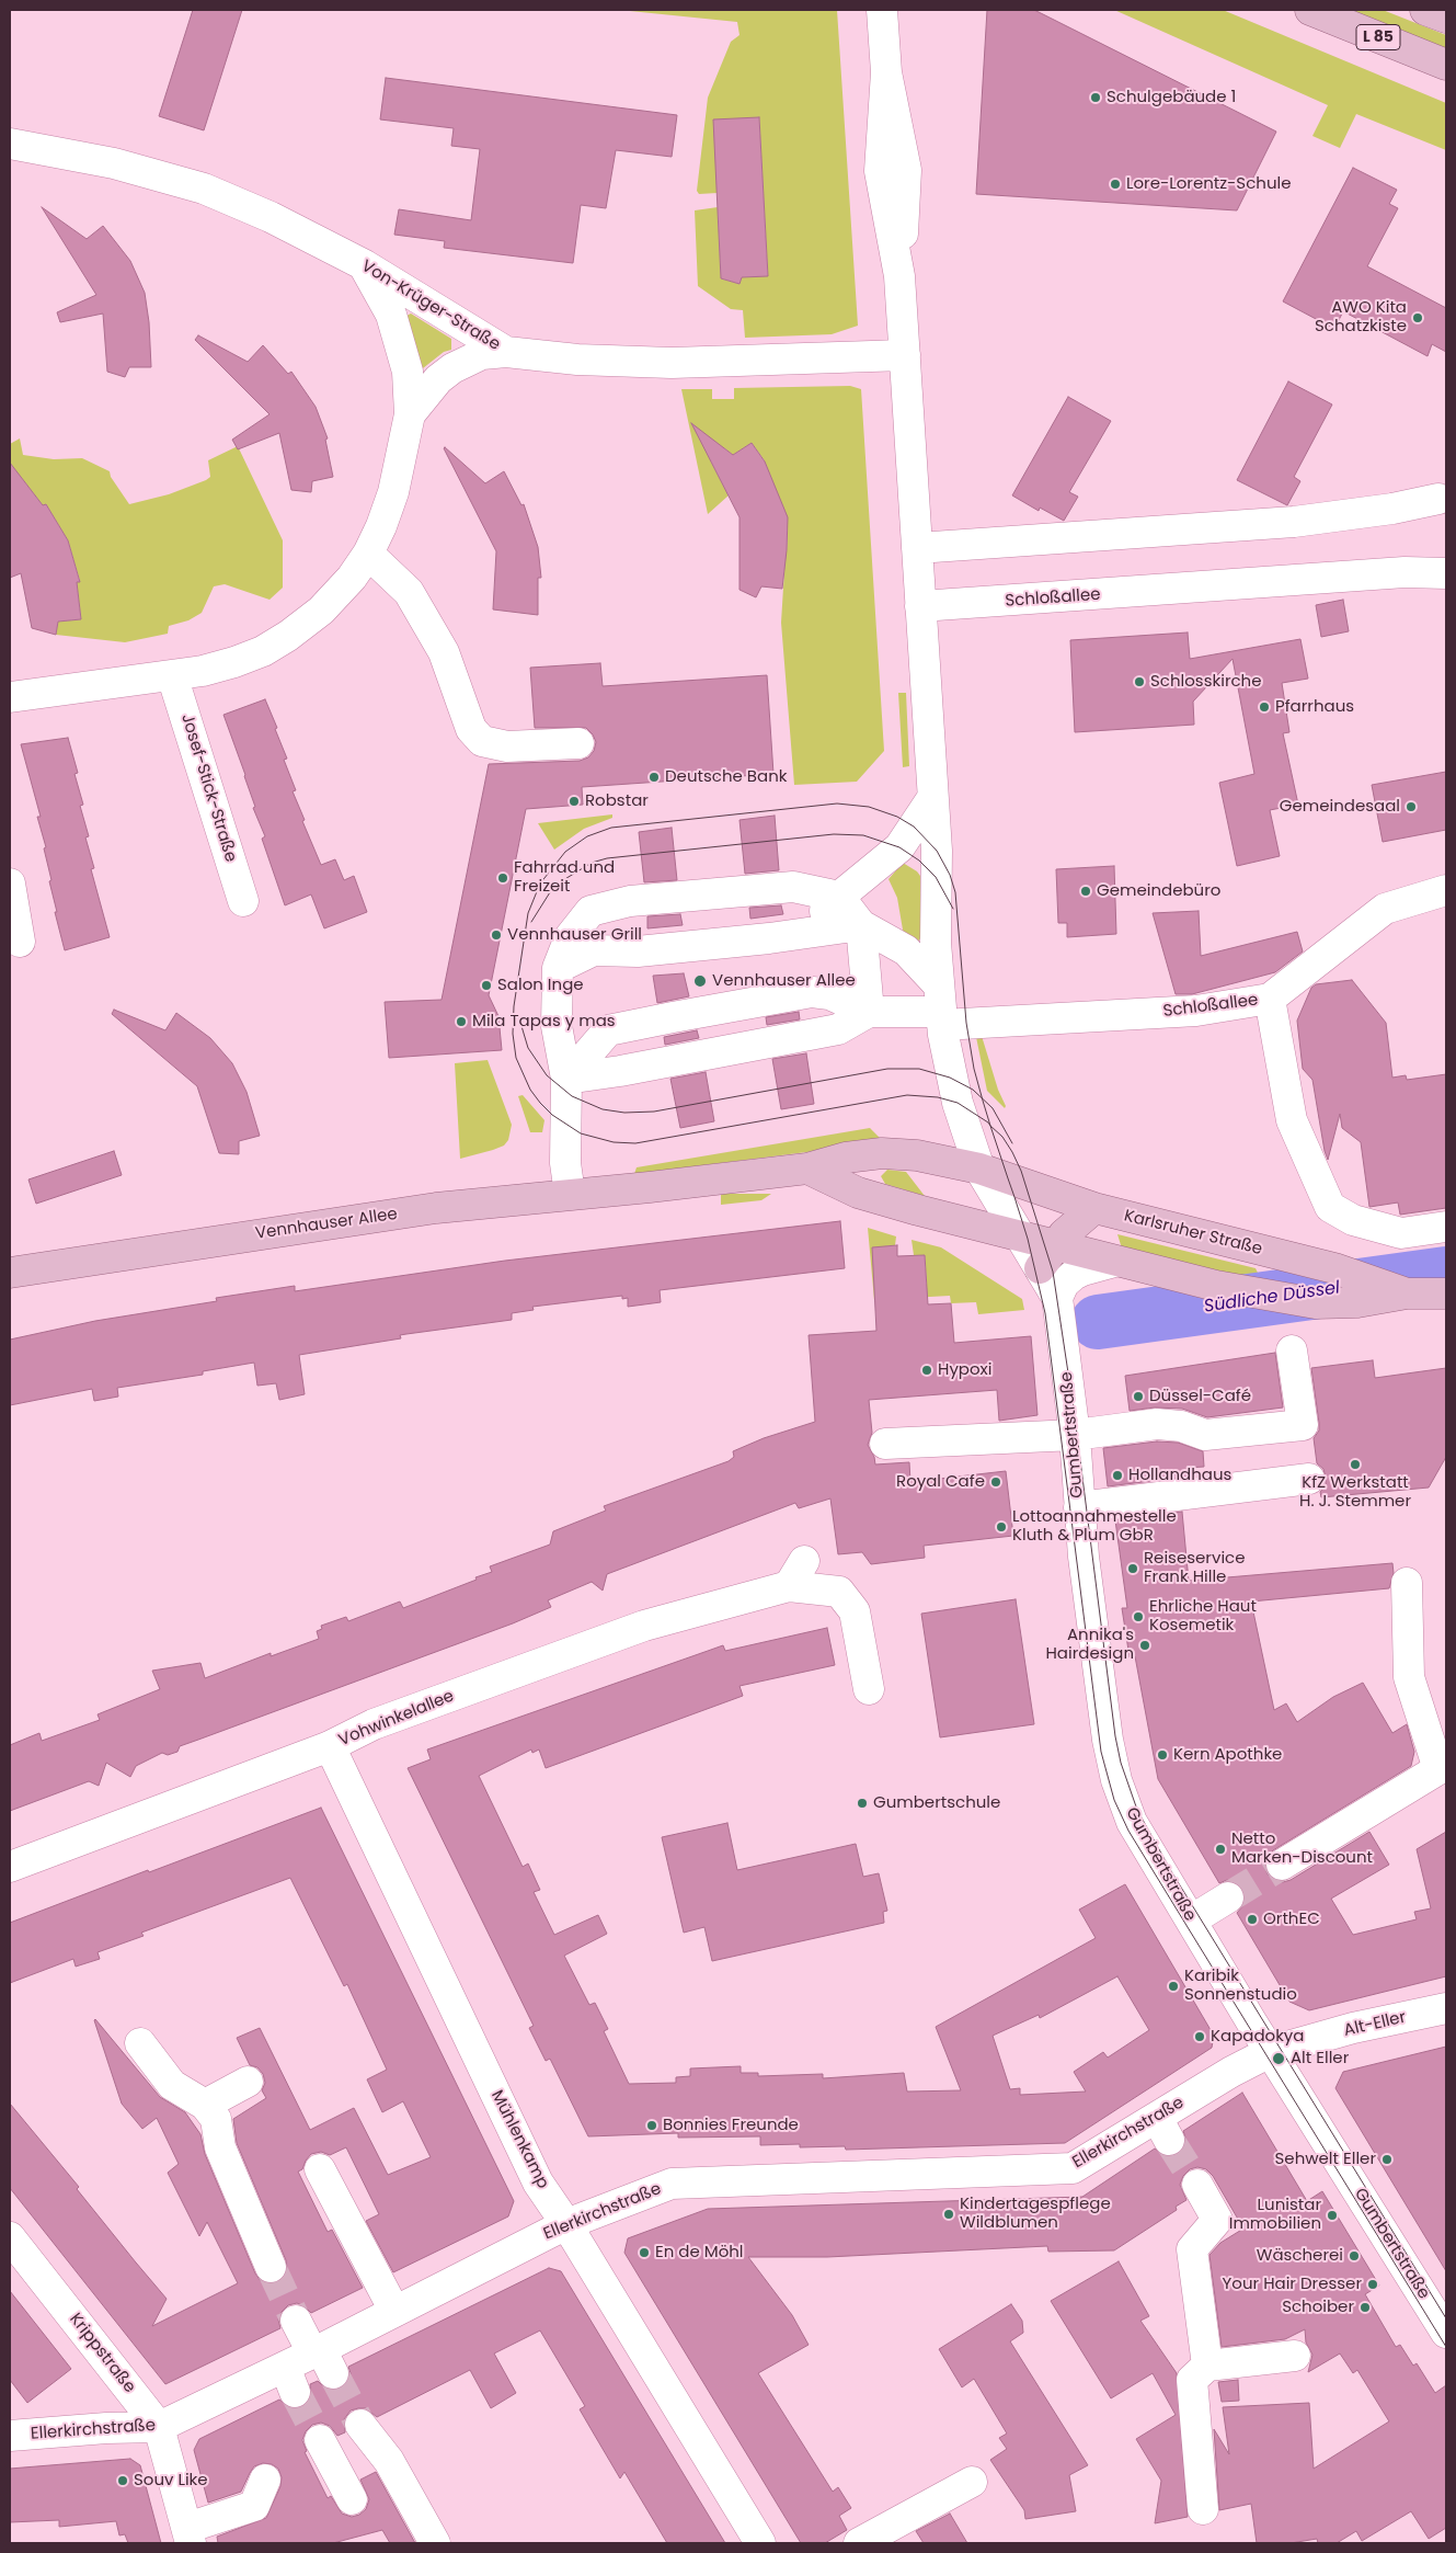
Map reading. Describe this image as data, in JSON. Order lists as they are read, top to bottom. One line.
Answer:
{"streets":{"main road":["L 85","Vennhauser Allee","Karlsruher Straße"],"street":["Von-Krüger-Straße","Schloßallee","Josef-Stick-Straße","Gumbertstraße","Vohwinkelallee","Alt-Eller","Ellerkirchstraße","Mühlenkamp","Krippstraße"]},"crossings":[["Vennhauser Allee","Karlsruher Straße"],["Karlsruher Straße","Gumbertstraße"],["Gumbertstraße","Alt-Eller"],["Gumbertstraße","Ellerkirchstraße"],["Vohwinkelallee","Mühlenkamp"],["Alt-Eller","Ellerkirchstraße"],["Ellerkirchstraße","Mühlenkamp"],["Ellerkirchstraße","Krippstraße"]],"water":["Südliche Düssel"],"places":["Schulgebäude 1","Lore-Lorentz-Schule","AWO Kita Schatzkiste","Schlosskirche","Pfarrhaus","Deutsche Bank","Robstar","Gemeindesaal","Fahrrad und Freizeit","Gemeindebüro","Vennhauser Grill","Vennhauser Allee","Salon Inge","Mila Tapas y mas","Hypoxi","Düssel-Café","KfZ Werkstatt H. J. Stemmer","Hollandhaus","Royal Cafe","Lottoannahmestelle Kluth & Plum GbR","Reiseservice Frank Hille","Ehrliche Haut Kosemetik","Annika's Hairdesign","Kern Apothke","Gumbertschule","Netto Marken-Discount","OrthEC","Karibik Sonnenstudio","Kapadokya","Alt Eller","Bonnies Freunde","Sehwelt Eller","Kindertagespflege Wildblumen","Lunistar Immobilien","En de Möhl","Wäscherei","Your Hair Dresser","Schoiber","Souv Like"]}
